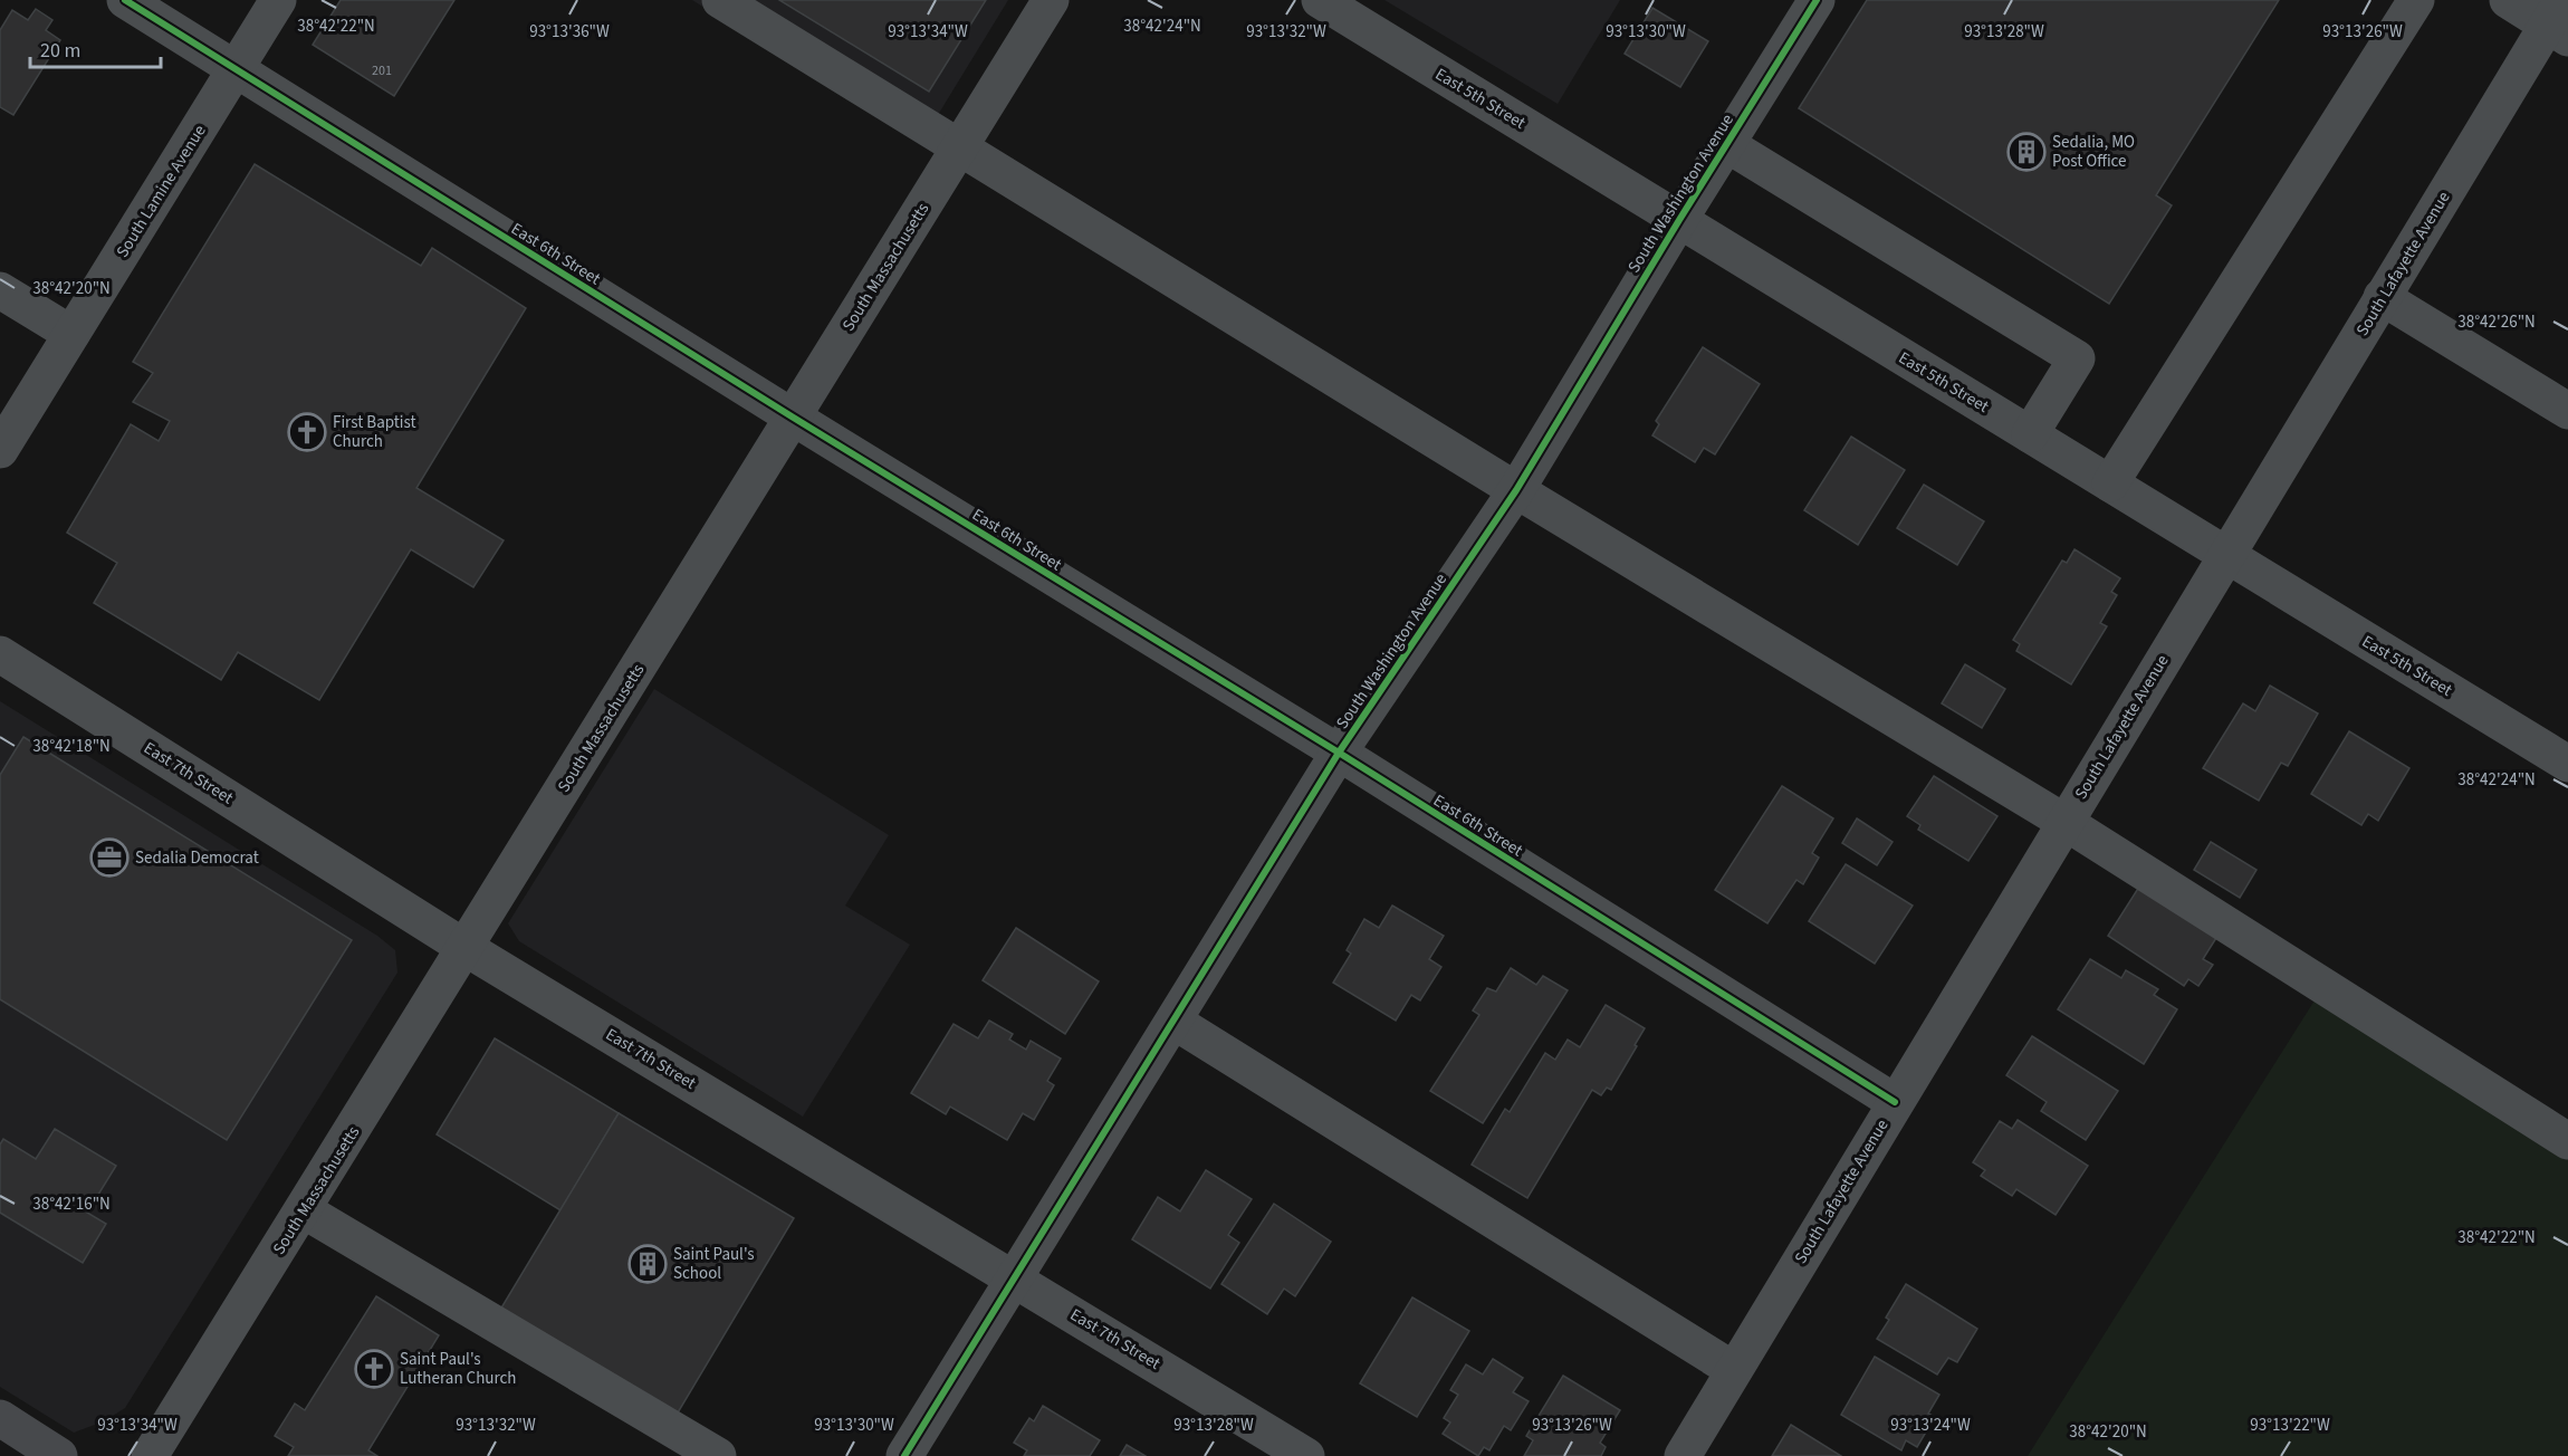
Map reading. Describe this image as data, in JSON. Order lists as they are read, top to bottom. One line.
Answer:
{"streets":{"street":["East 5th Street","South Lamine Avenue","South Washington Avenue","East 6th Street","South Lafayette Avenue","South Massachusetts","East 7th Street"]},"crossings":[["East 5th Street","South Washington Avenue"],["East 5th Street","South Lafayette Avenue"],["South Lamine Avenue","East 6th Street"],["South Washington Avenue","East 6th Street"],["South Washington Avenue","East 7th Street"],["East 6th Street","South Lafayette Avenue"],["East 6th Street","South Massachusetts"],["South Massachusetts","East 7th Street"]],"places":{"building":["Sedalia, MO Post Office","Saint Paul's School"],"church":["First Baptist Church","Saint Paul's Lutheran Church"],"office":["Sedalia Democrat"]},"house_numbers":["201"],"scale_bar":"20 m","coordinates":["38°42'22\"N","38°42'24\"N","93°13'36\"W","93°13'34\"W","93°13'32\"W","93°13'30\"W","93°13'28\"W","93°13'26\"W","38°42'20\"N","38°42'26\"N","38°42'18\"N","38°42'16\"N","93°13'24\"W","93°13'22\"W"]}
